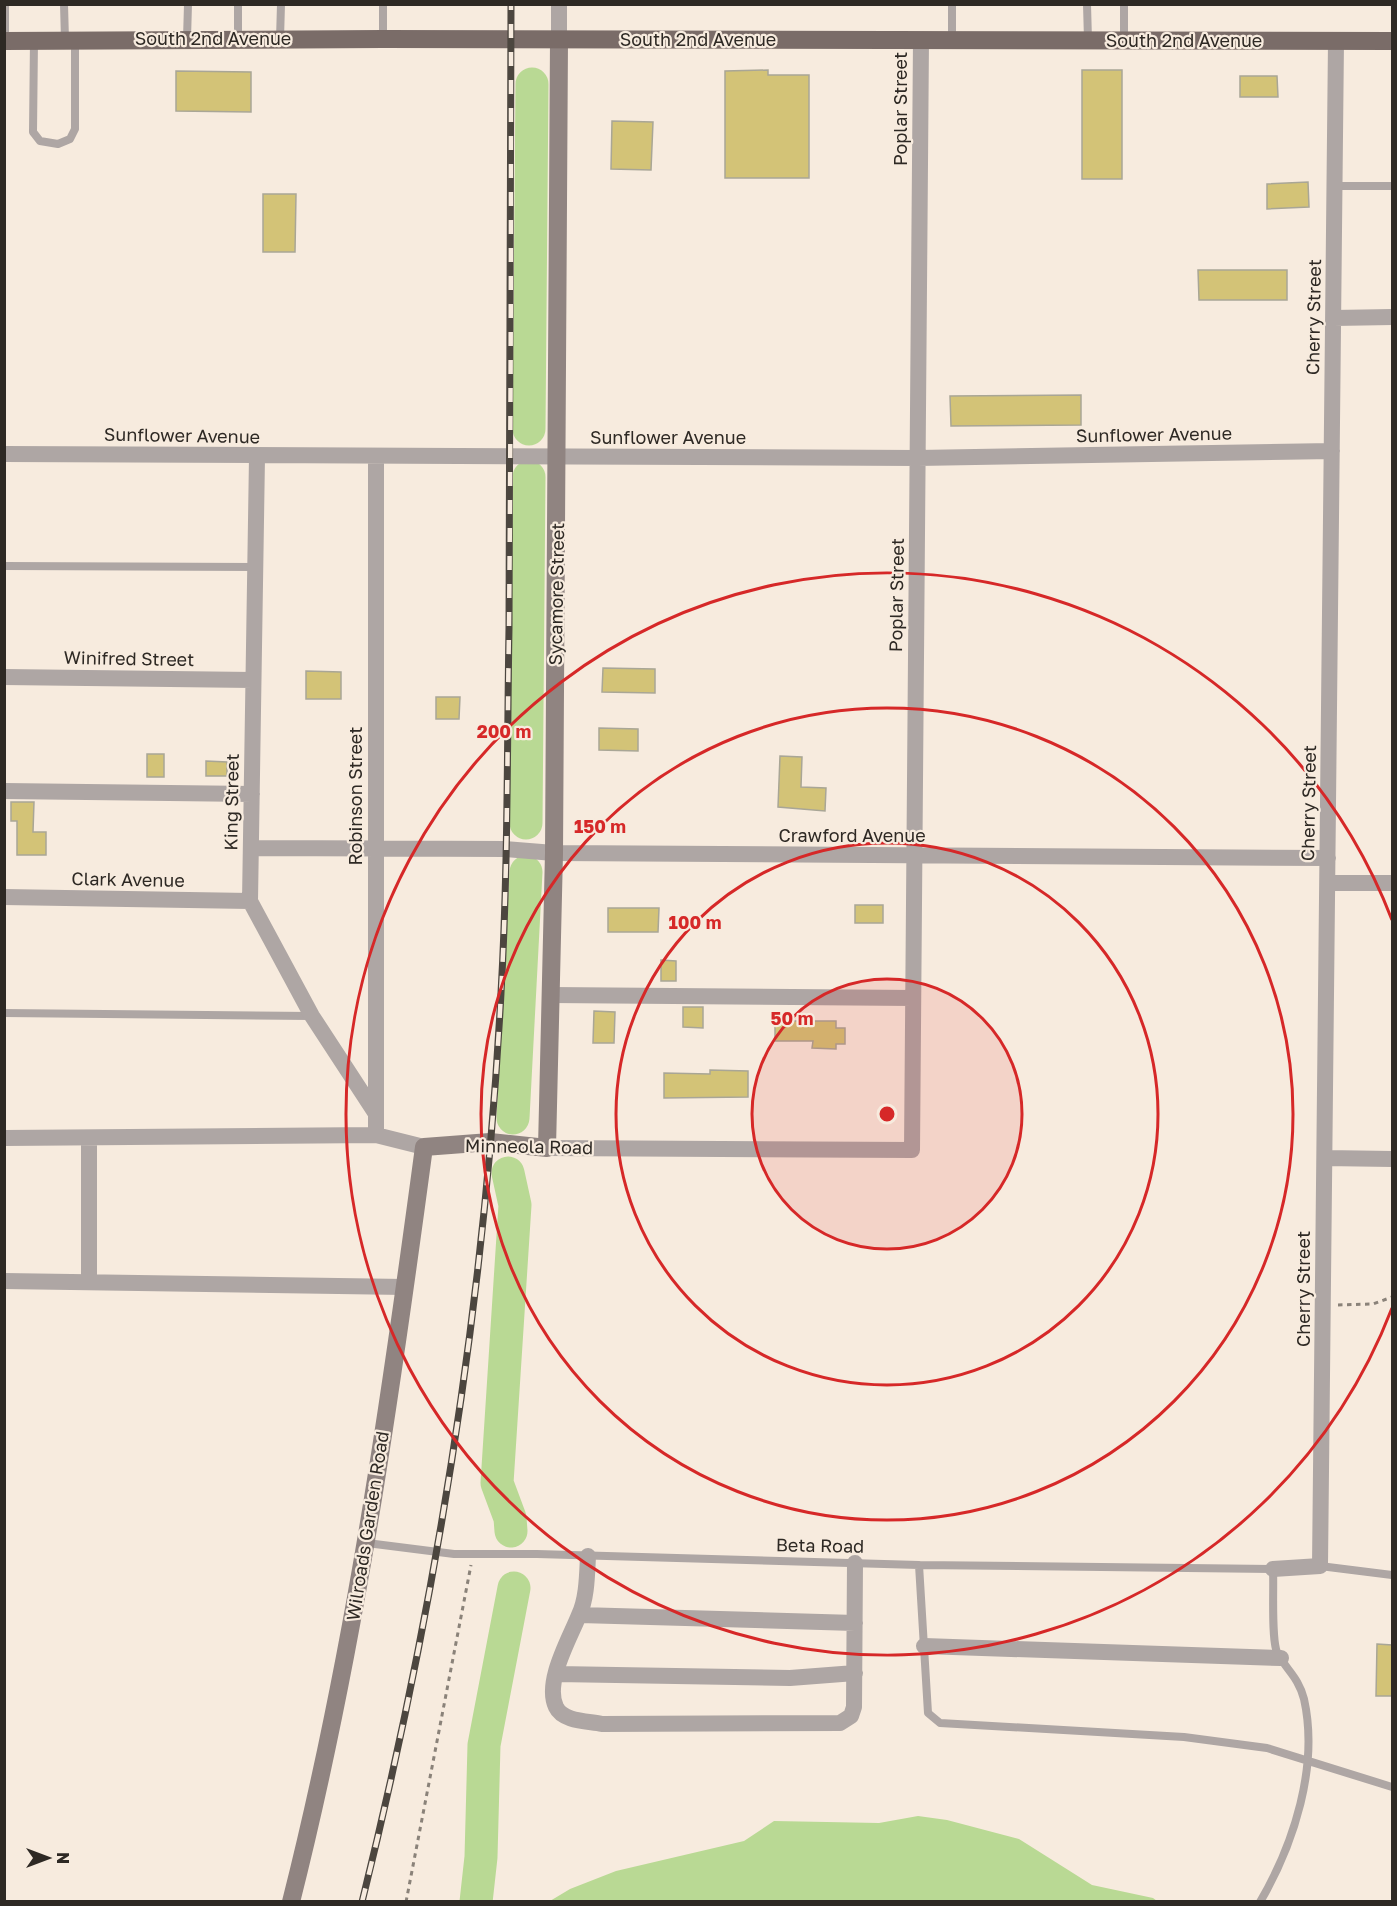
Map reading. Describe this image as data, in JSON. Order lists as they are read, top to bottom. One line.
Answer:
{"streets":{"main road":["South 2nd Avenue"],"street":["Poplar Street","Cherry Street","Sunflower Avenue","Sycamore Street","Winifred Street","Robinson Street","King Street","Crawford Avenue","Clark Avenue","Minneola Road","Wilroads Garden Road"],"lane":["Beta Road"]},"crossings":[["South 2nd Avenue","Poplar Street"],["South 2nd Avenue","Cherry Street"],["South 2nd Avenue","Sycamore Street"],["Poplar Street","Sunflower Avenue"],["Poplar Street","Crawford Avenue"],["Poplar Street","Minneola Road"],["Cherry Street","Sunflower Avenue"],["Cherry Street","Crawford Avenue"],["Sunflower Avenue","Sycamore Street"],["Sunflower Avenue","Robinson Street"],["Sunflower Avenue","King Street"],["Sycamore Street","Crawford Avenue"],["Sycamore Street","Minneola Road"],["Winifred Street","King Street"],["Robinson Street","King Street"],["Robinson Street","Crawford Avenue"],["Robinson Street","Minneola Road"],["King Street","Crawford Avenue"],["King Street","Clark Avenue"],["Minneola Road","Wilroads Garden Road"],["Wilroads Garden Road","Beta Road"]],"north":"right","rings":["200 m","150 m","100 m","50 m"]}
